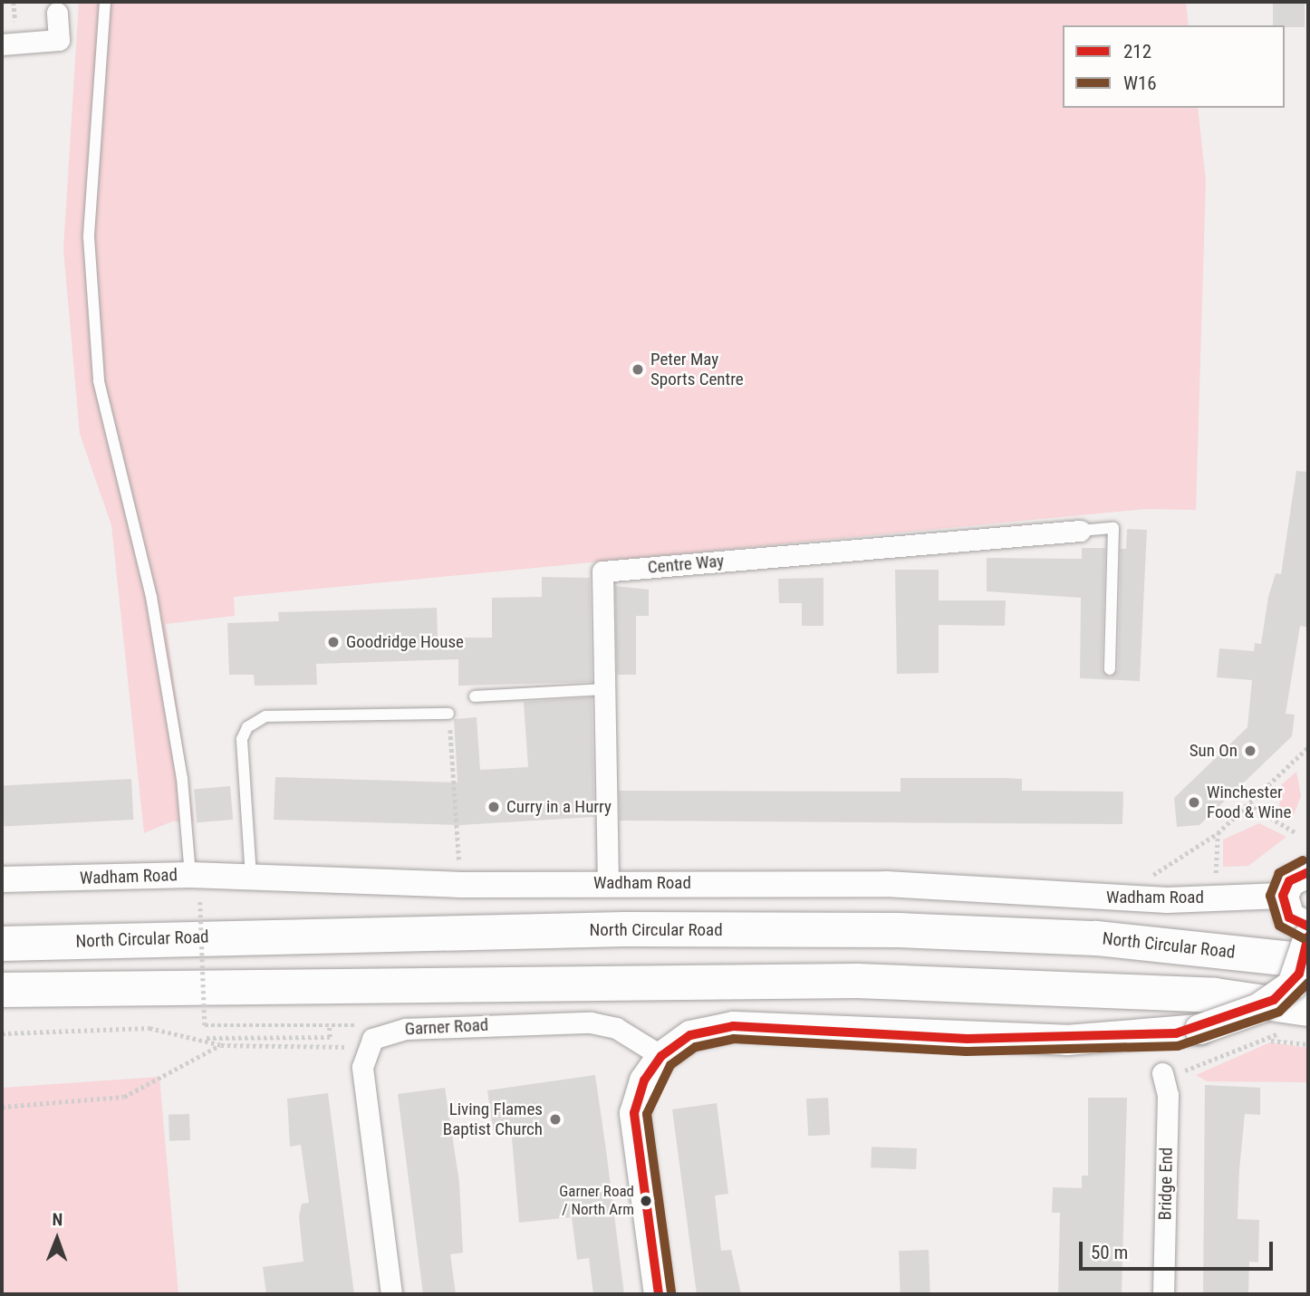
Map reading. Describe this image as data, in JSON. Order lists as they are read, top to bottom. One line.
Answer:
{"streets":{"highway":["North Circular Road"],"street":["Centre Way","Wadham Road","Garner Road","Bridge End"]},"crossings":[["Centre Way","Wadham Road"]],"places":["Peter May Sports Centre","Goodridge House","Sun On","Winchester Food & Wine","Curry in a Hurry","Living Flames Baptist Church","Garner Road / North Arm"],"lines":["transit line W16","transit line 212"],"legend":["212","W16"],"scale_bar":"50 m","north":"top"}
